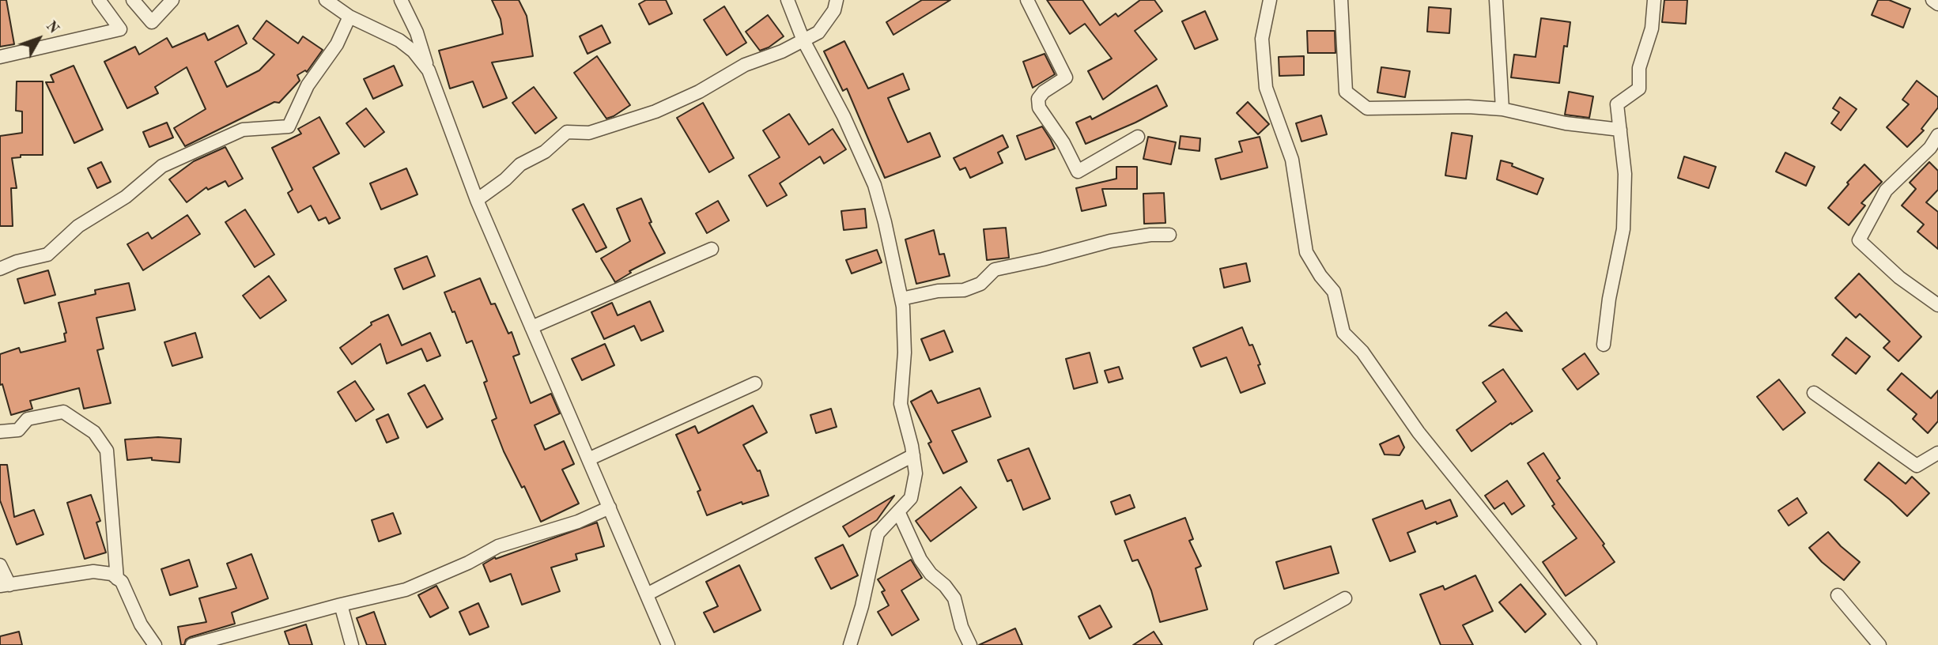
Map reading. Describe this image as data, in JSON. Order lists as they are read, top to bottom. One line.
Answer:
{"north":"top right"}
